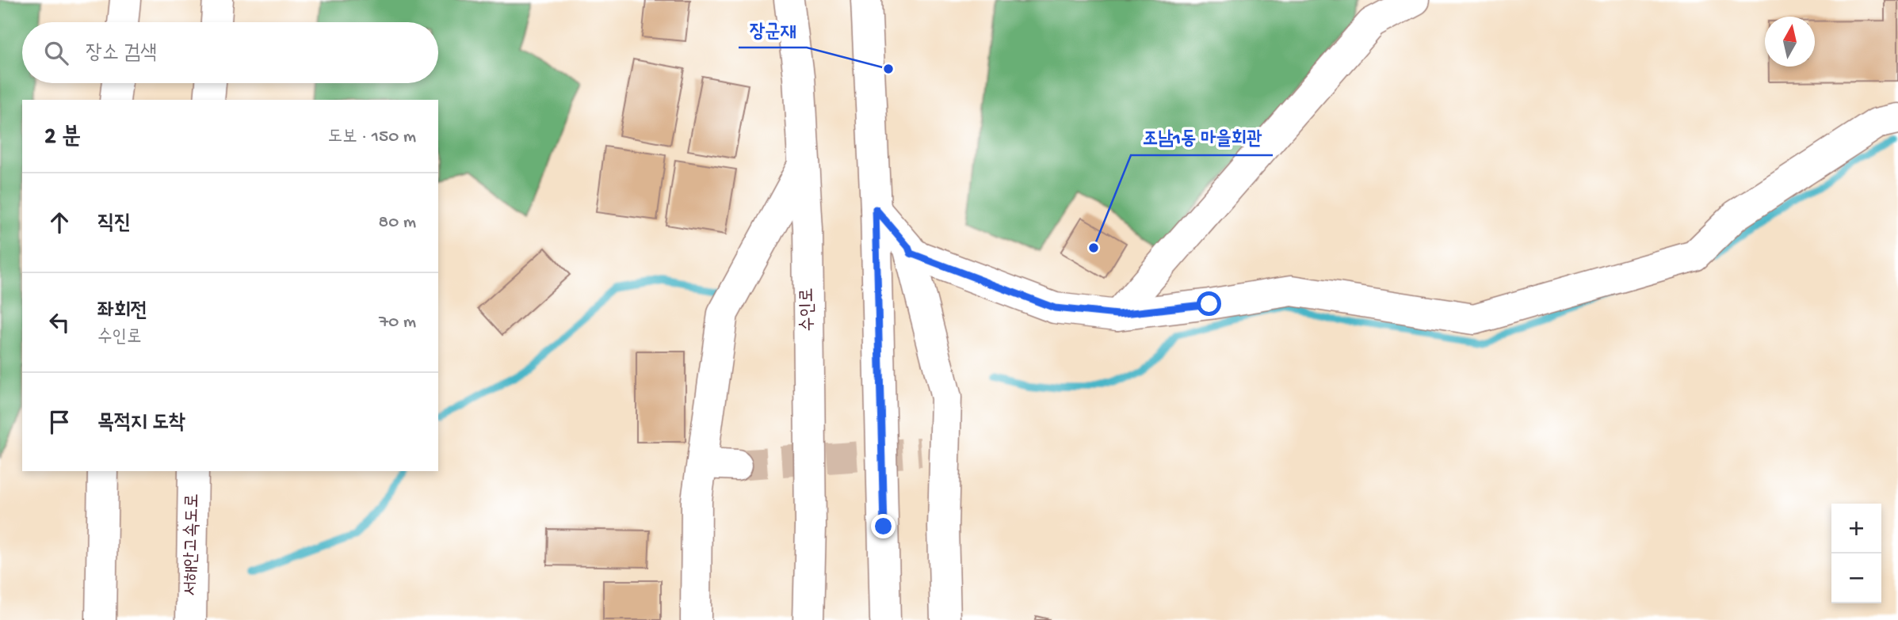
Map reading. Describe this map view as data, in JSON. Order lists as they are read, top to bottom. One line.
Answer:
{"streets":{"main road":["수인로","서해안고속도로"]},"places":["장군재","조남1동 마을회관"],"north":"top","page":{"search":"장소 검색","heading":["2 분","도보 · 150 m"],"list":[["직진","80 m"],["좌회전","수인로","70 m"],"목적지 도착"],"map_buttons":["+","−"]}}
